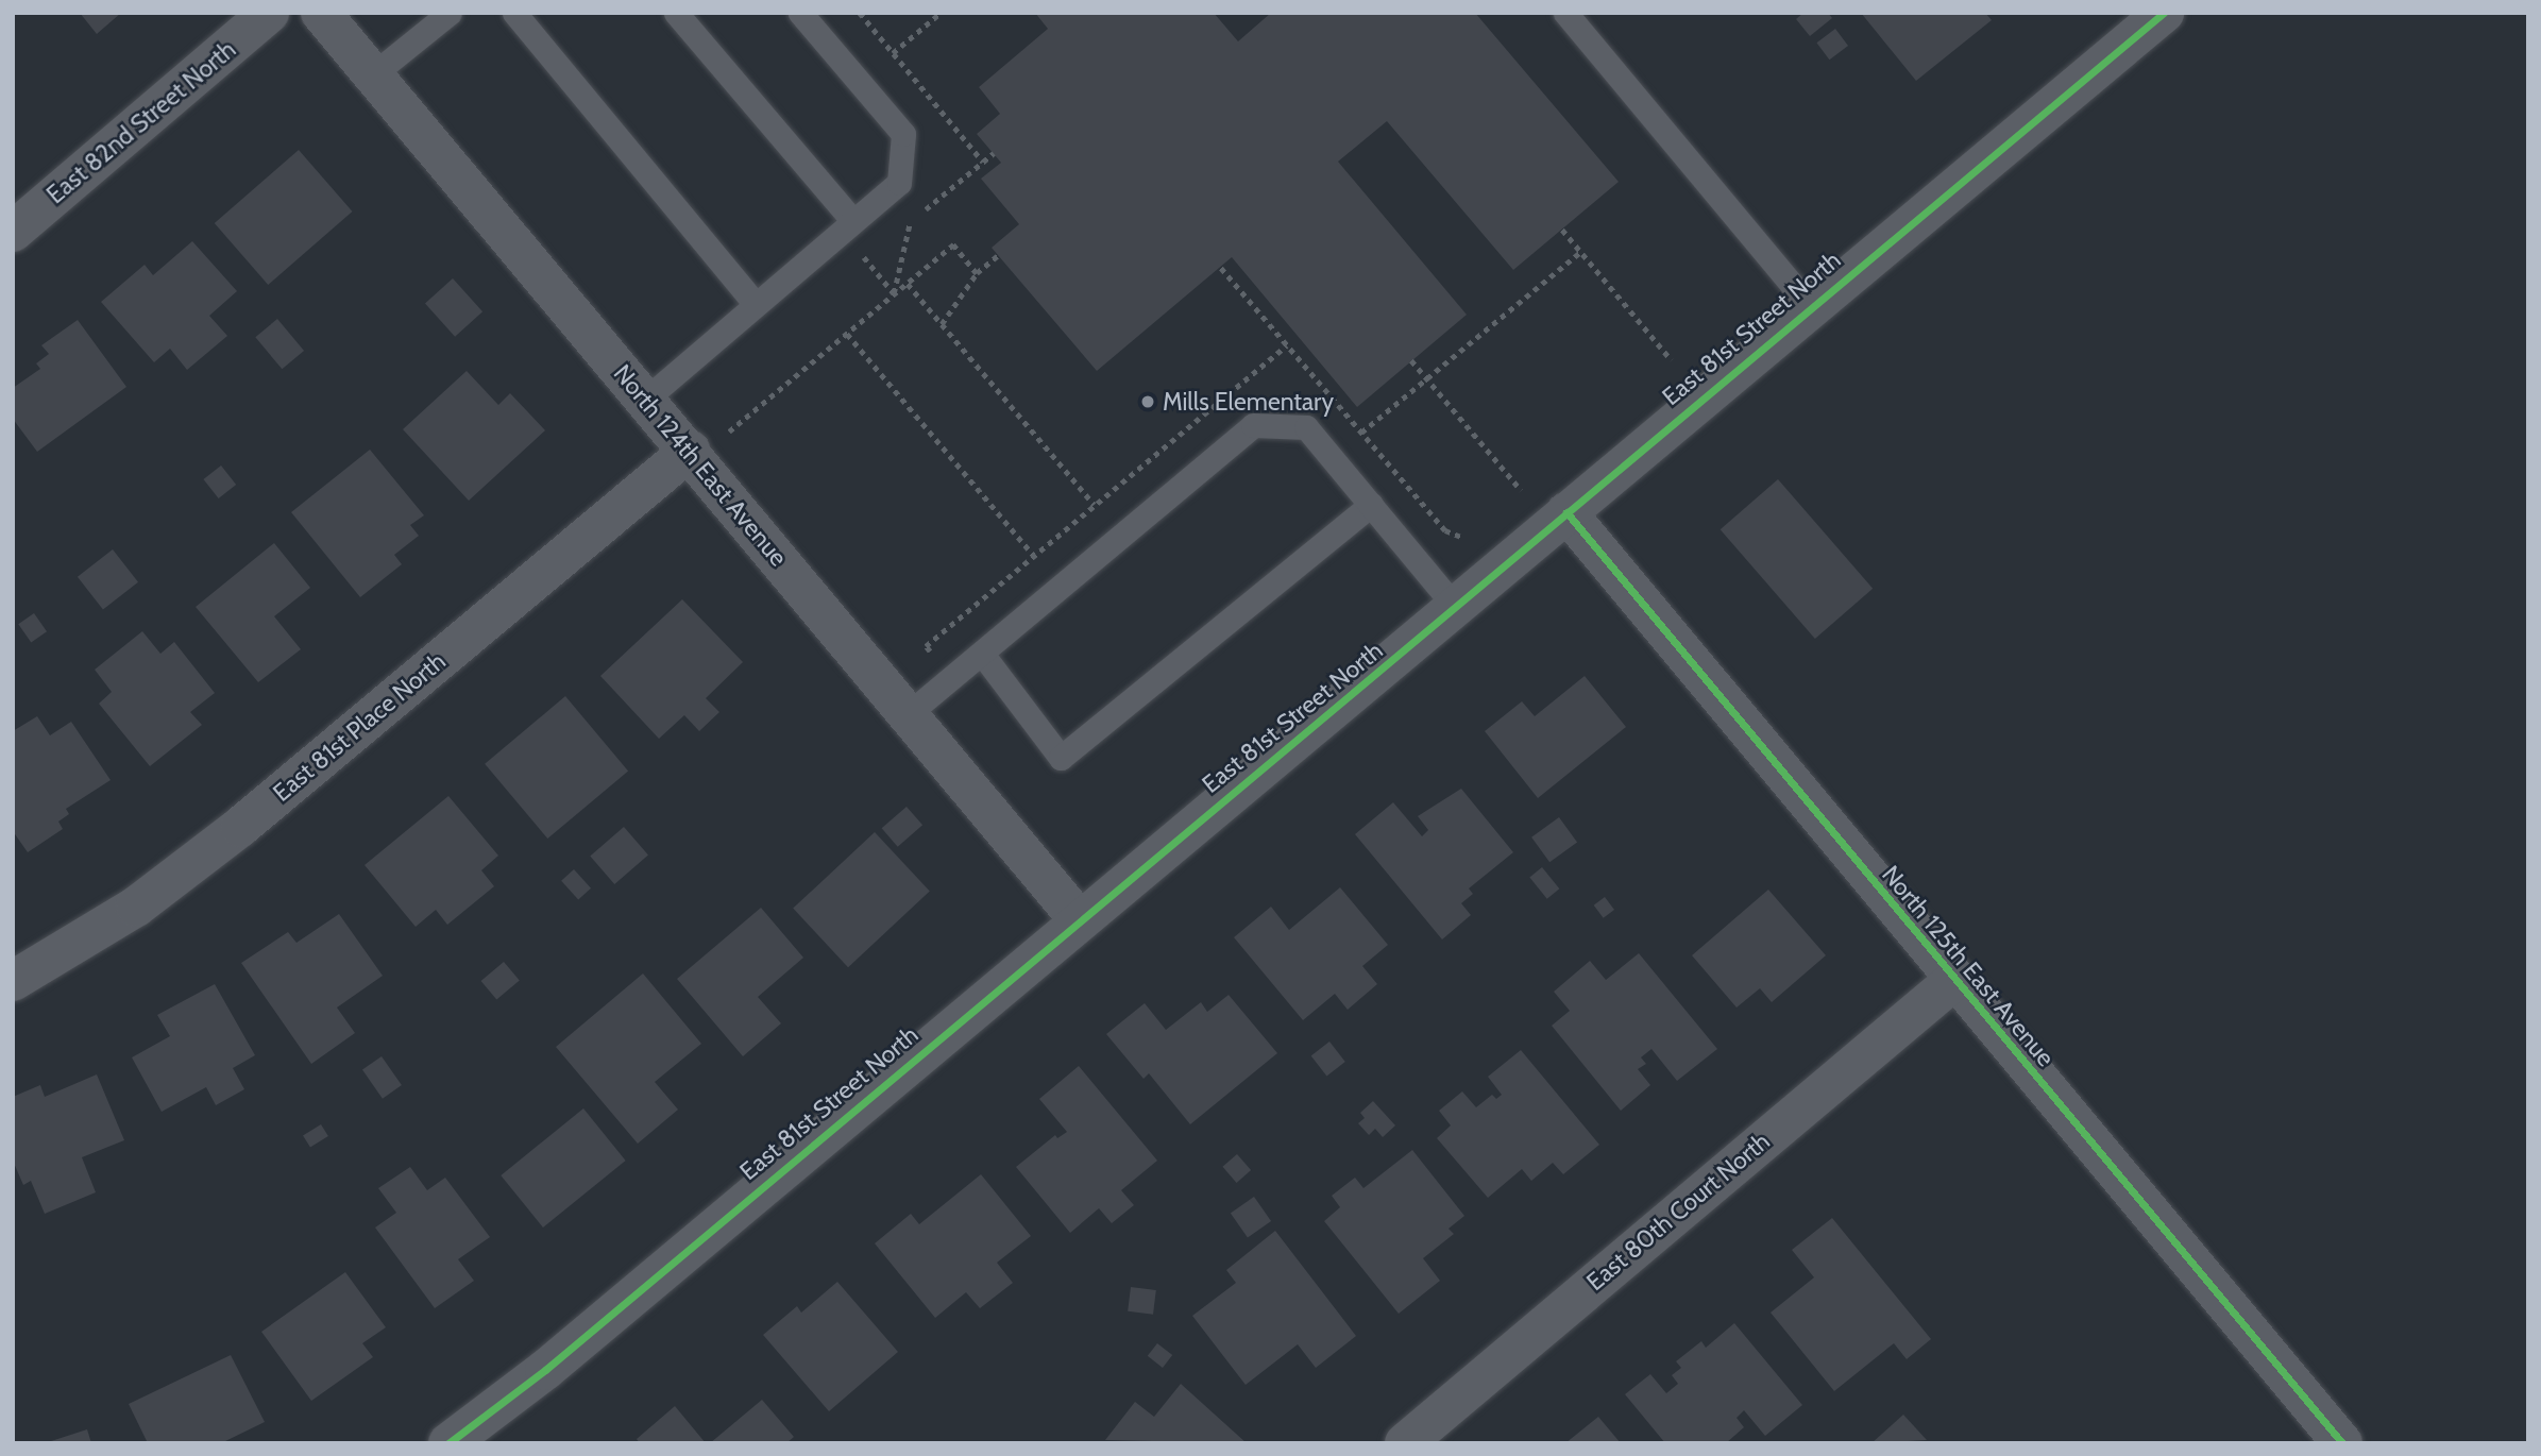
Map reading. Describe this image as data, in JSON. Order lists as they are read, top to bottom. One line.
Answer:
{"streets":{"street":["East 82nd Street North","East 81st Street North","North 124th East Avenue","East 81st Place North","North 125th East Avenue","East 80th Court North"]},"crossings":[["East 81st Street North","North 124th East Avenue"],["East 81st Street North","North 125th East Avenue"],["North 124th East Avenue","East 81st Place North"],["North 125th East Avenue","East 80th Court North"]],"places":["Mills Elementary"]}
